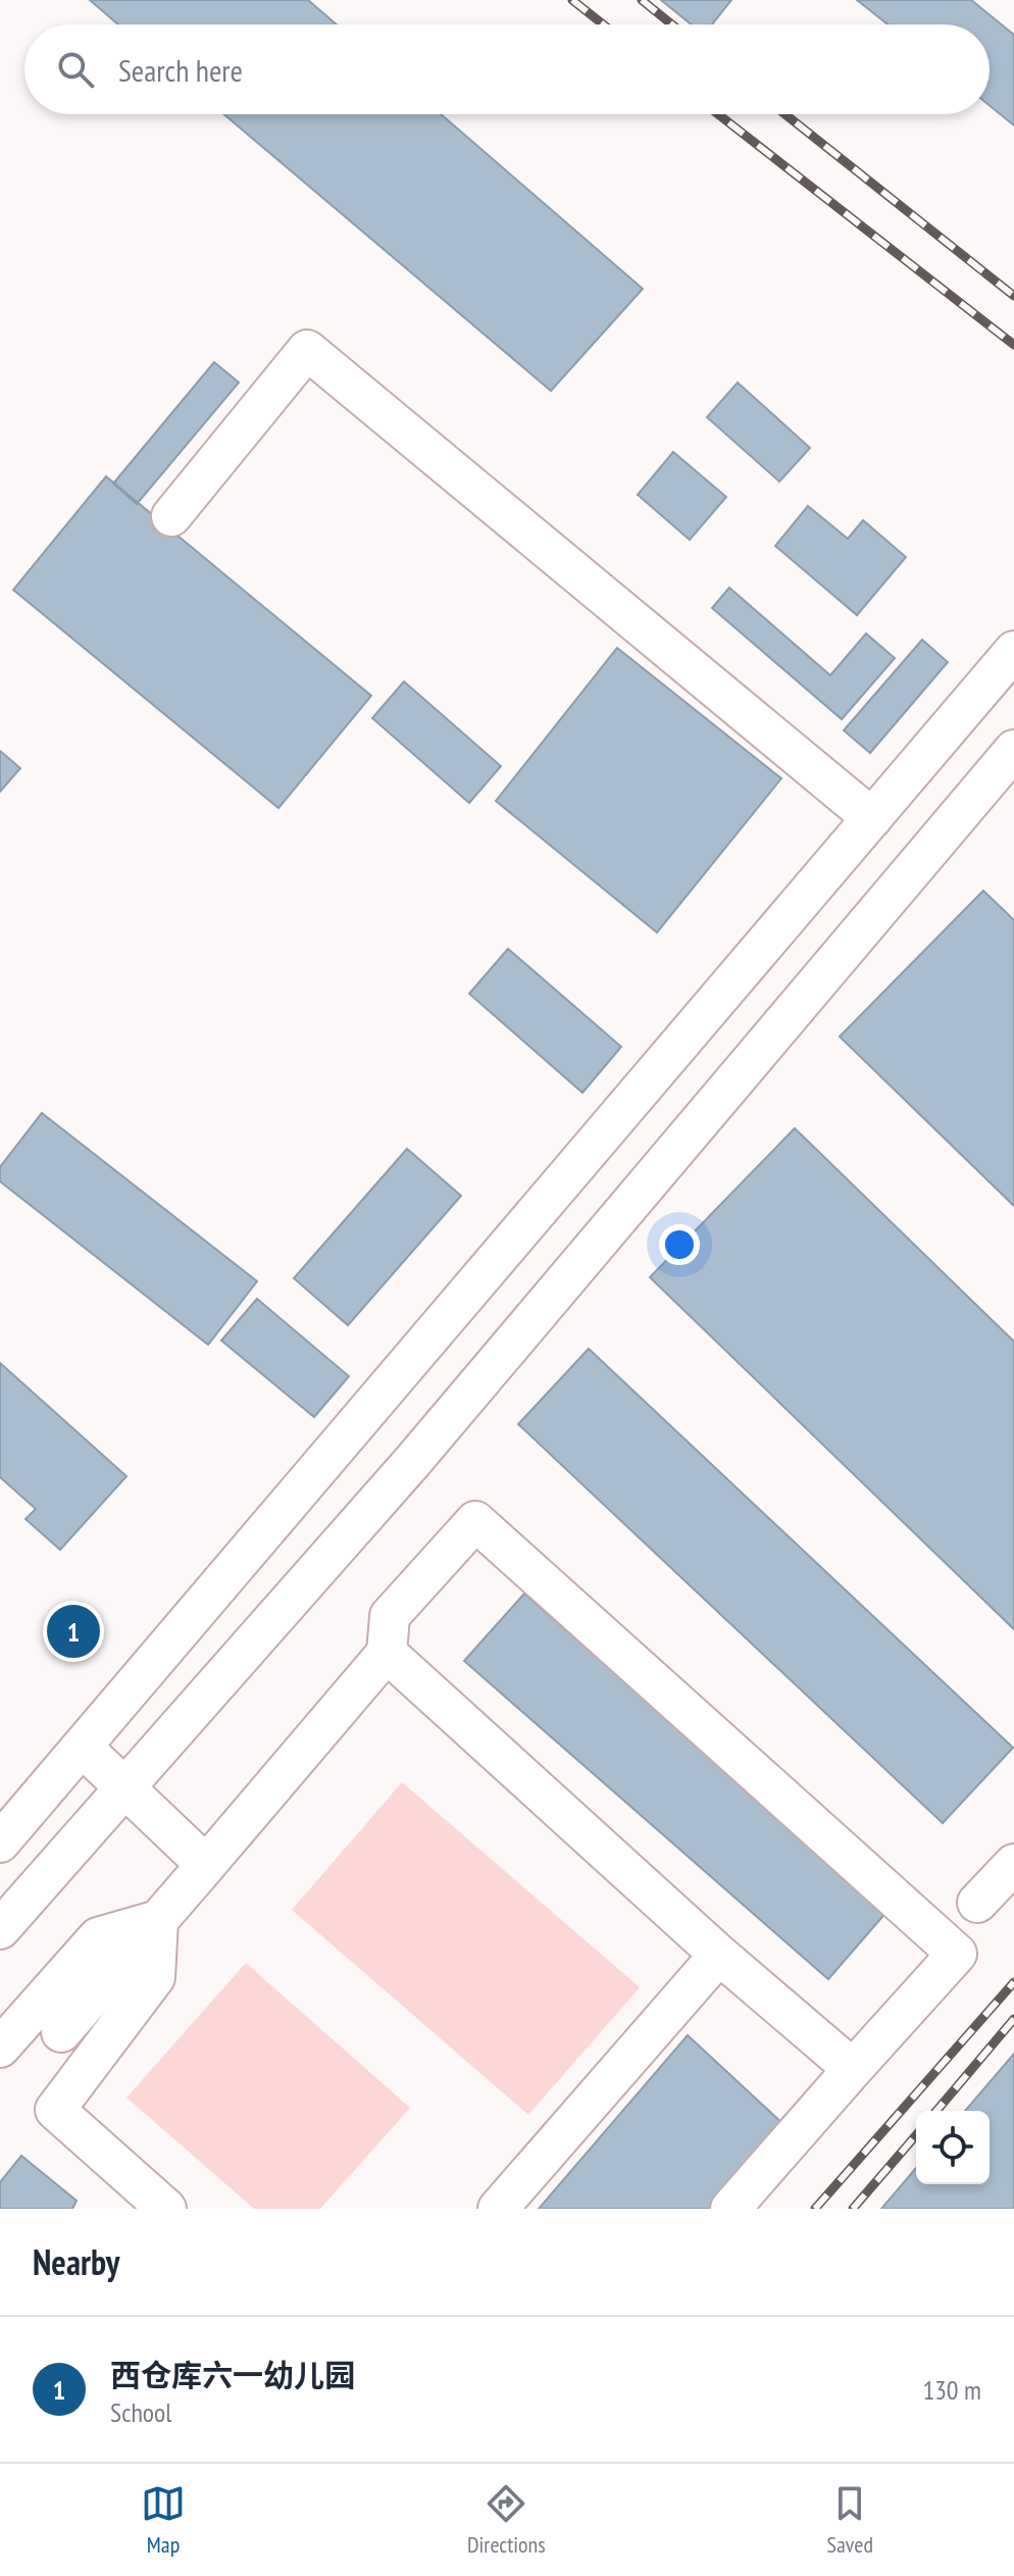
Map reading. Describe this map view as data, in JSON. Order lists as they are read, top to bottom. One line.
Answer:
{"page":{"search":"Search here","pins":"1","heading":"Nearby","list":[{"mark":"1","name":"西仓库六一幼儿园","note":"School","value":"130 m"}],"nav":["Map","Directions","Saved"]}}
